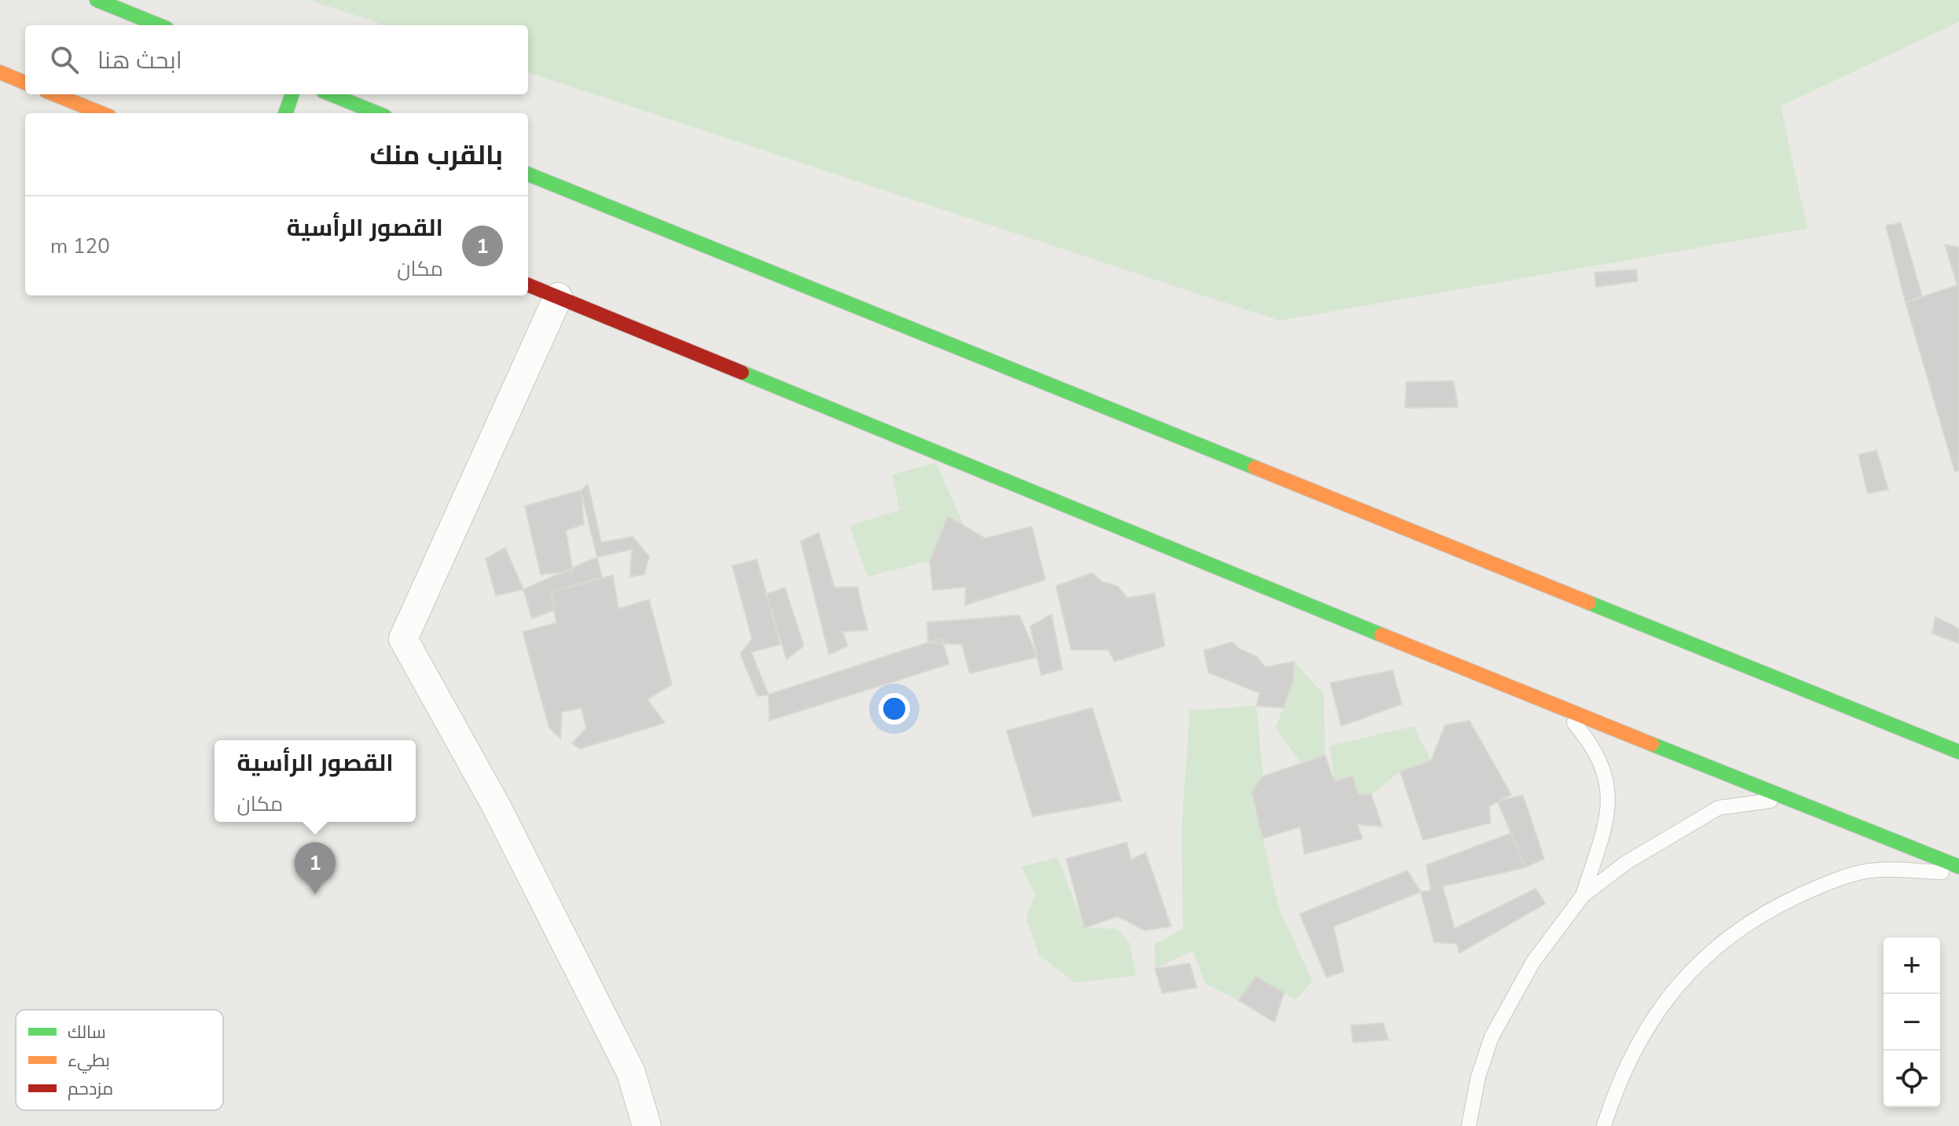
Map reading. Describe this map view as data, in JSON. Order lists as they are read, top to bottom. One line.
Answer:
{"legend":["سالك","بطيء","مزدحم"],"page":{"search":"ابحث هنا","heading":"بالقرب منك","list":[{"mark":"1","name":"القصور الرأسية","note":"مكان","value":"120 m"}],"popup":["القصور الرأسية","مكان"],"pins":"1","map_buttons":["+","−"]}}
